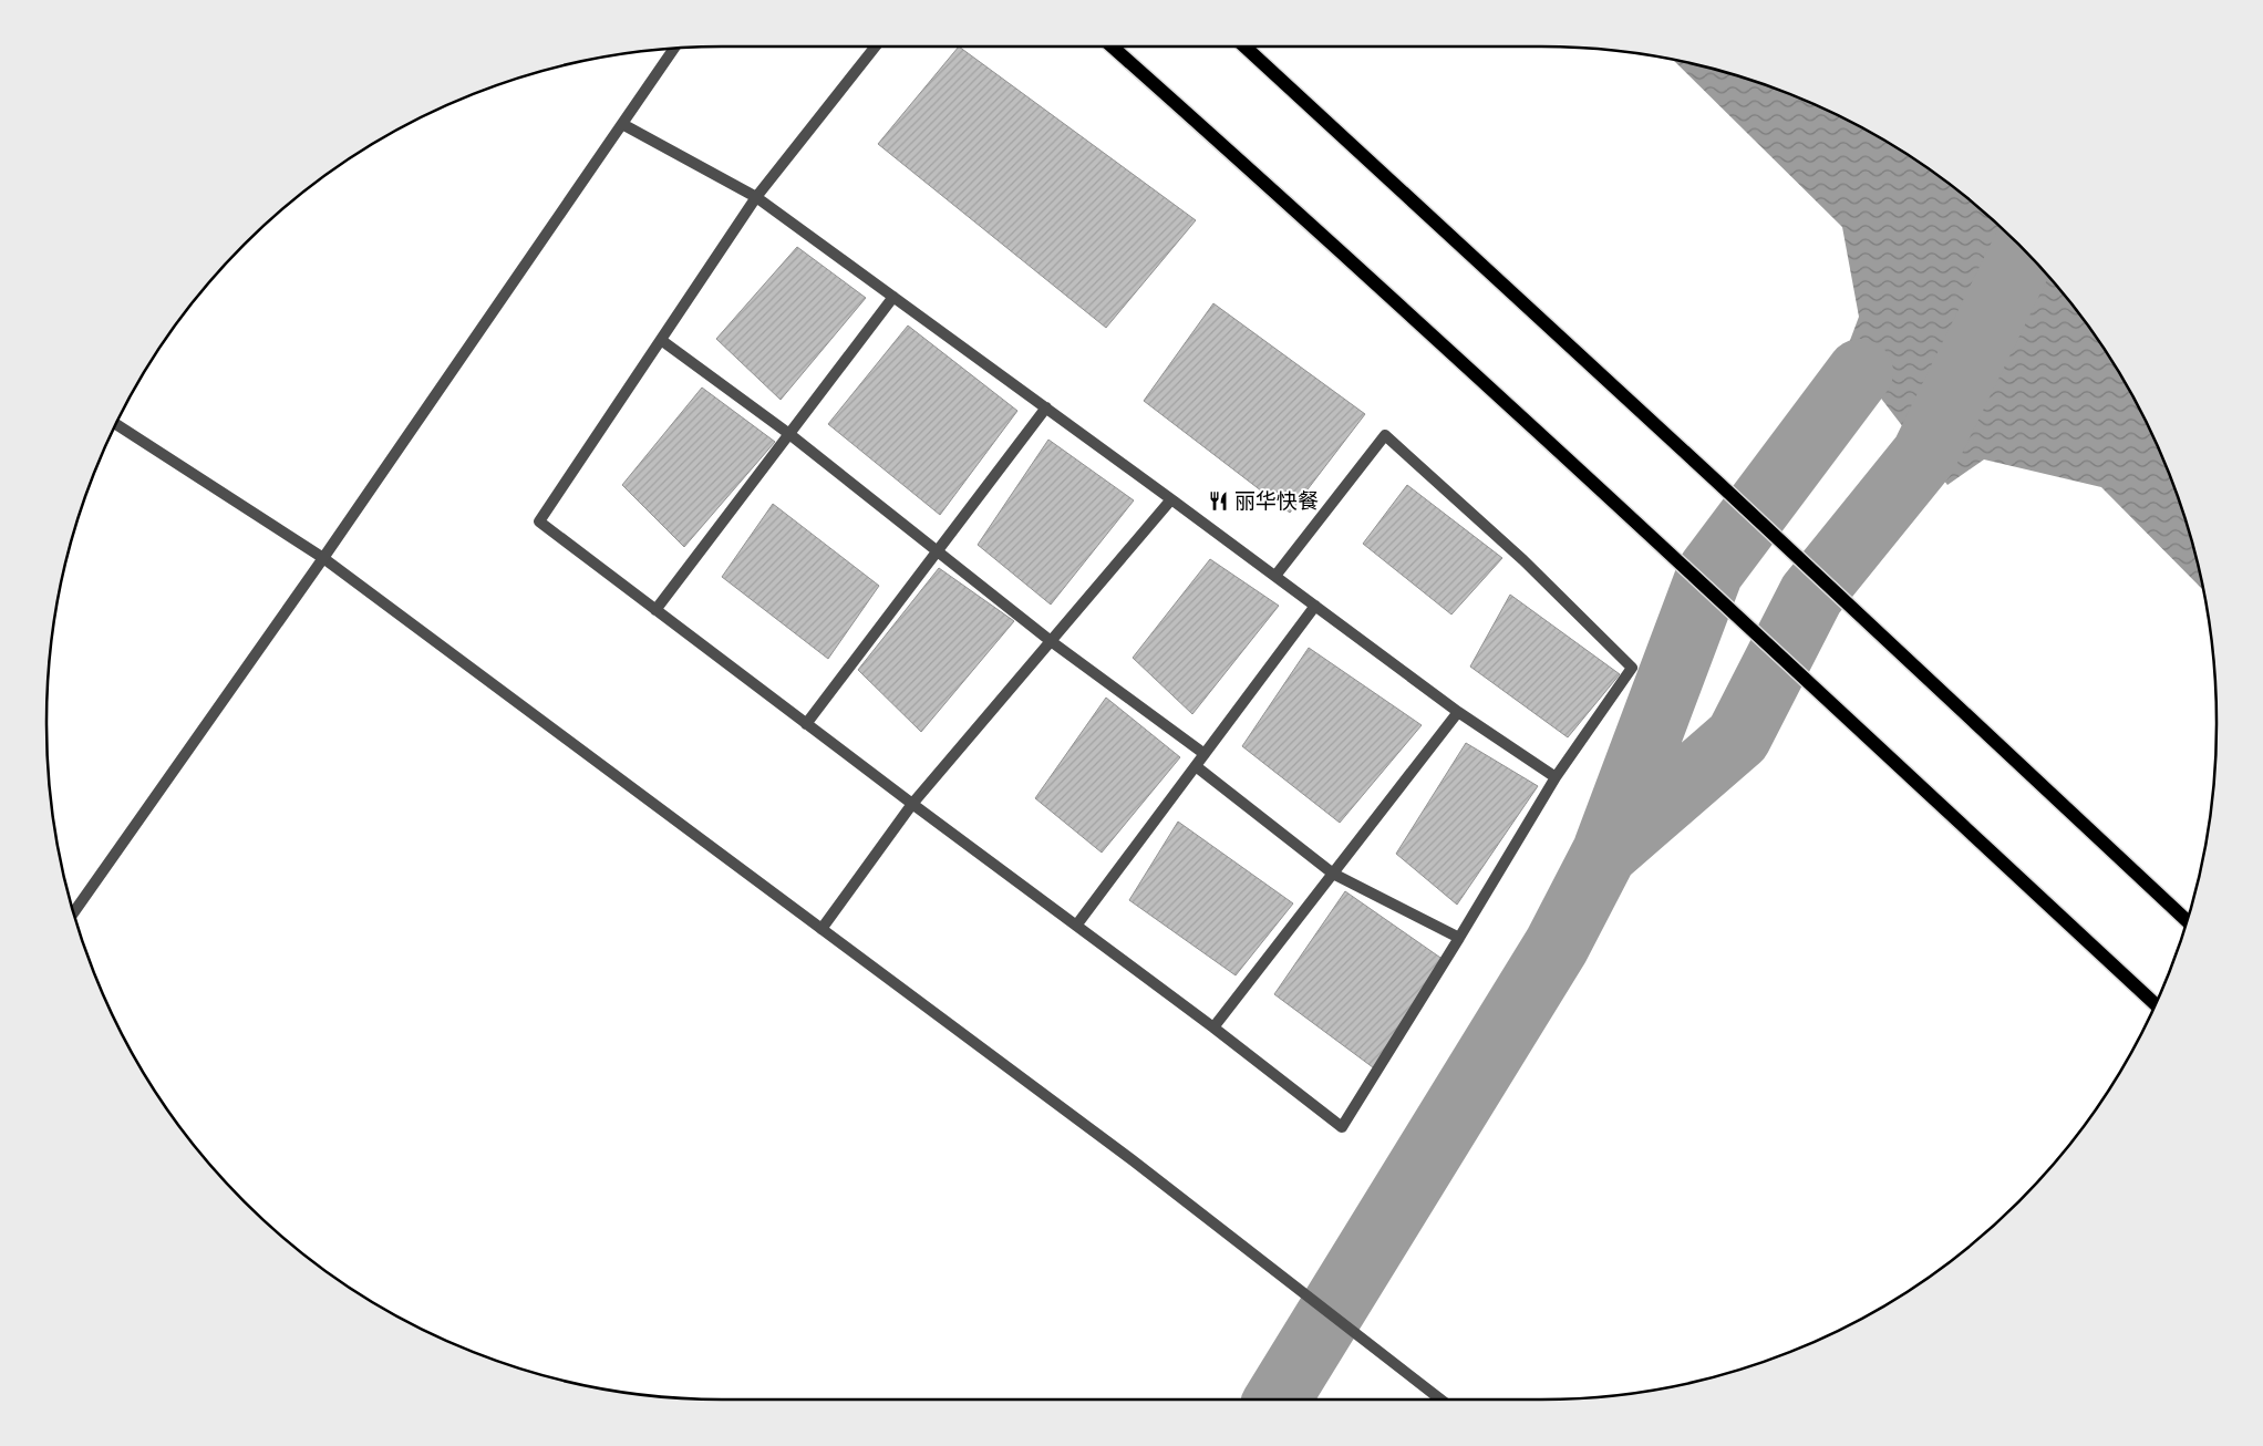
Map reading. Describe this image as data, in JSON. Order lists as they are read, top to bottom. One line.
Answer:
{"places":{"restaurant":["丽华快餐"]}}
